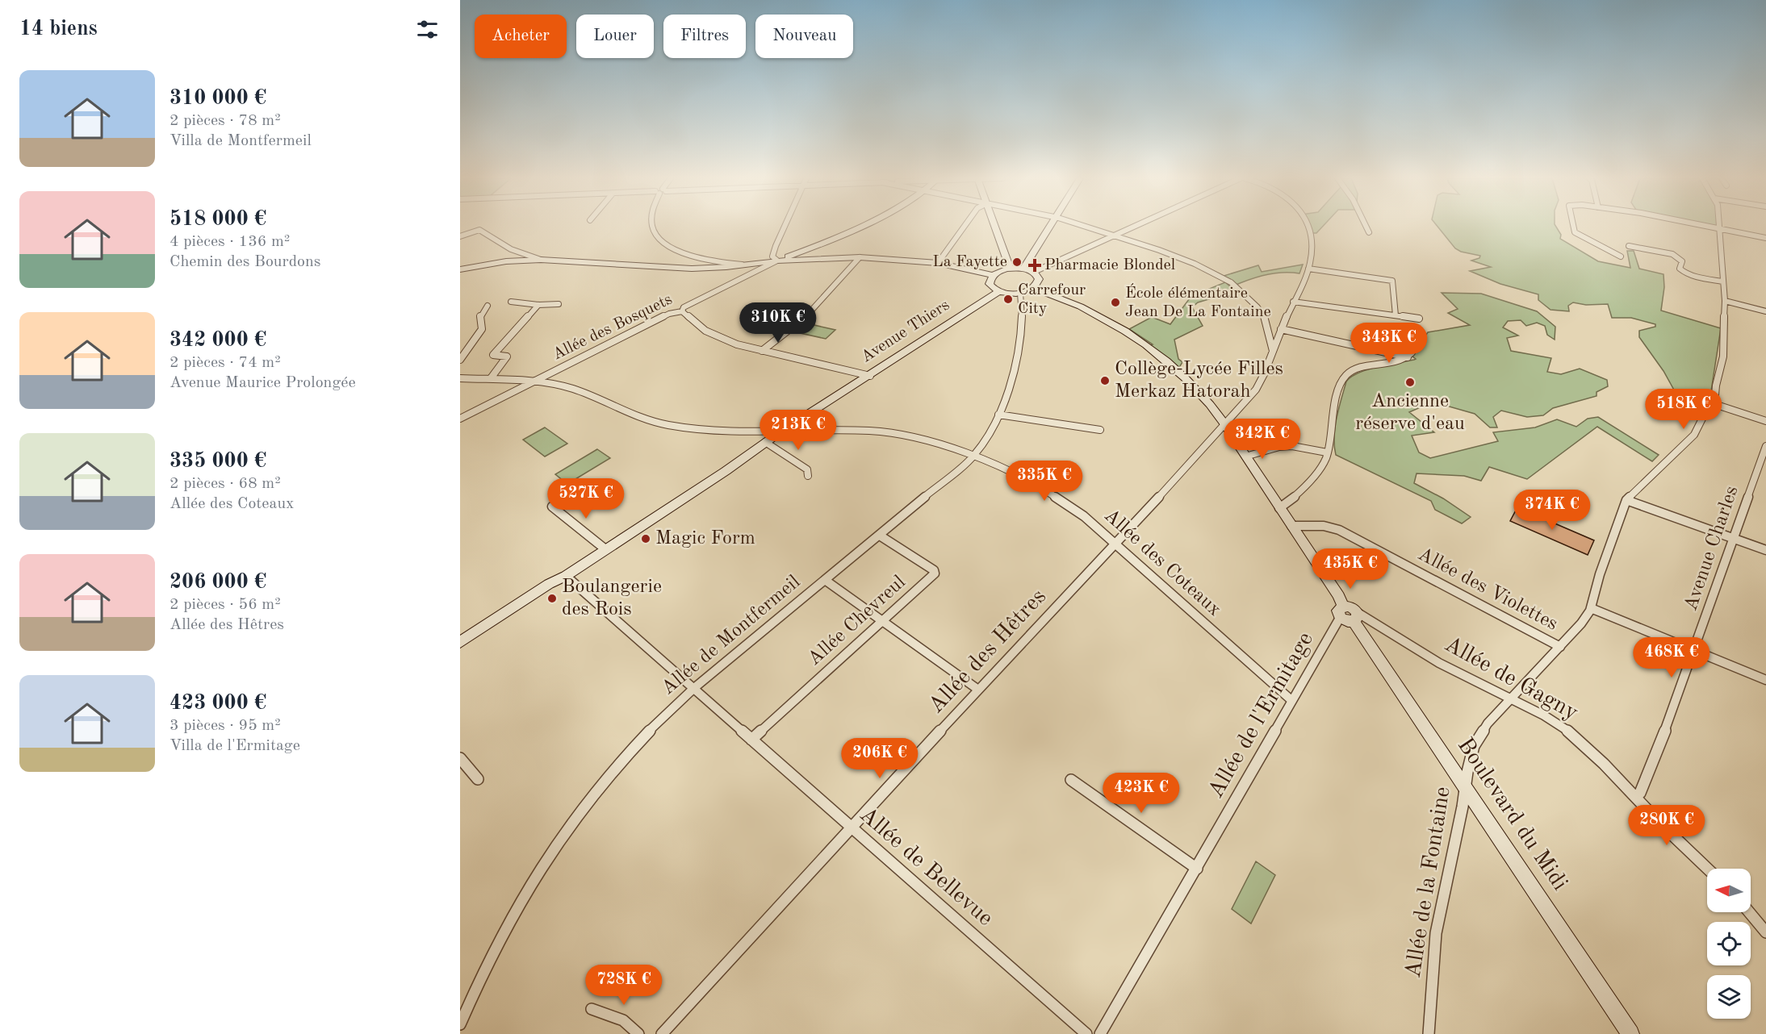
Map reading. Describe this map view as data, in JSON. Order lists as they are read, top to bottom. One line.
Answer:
{"streets":{"main road":["Avenue Thiers","Boulevard du Midi"],"street":["Allée des Bosquets","Avenue Charles","Allée des Coteaux","Allée des Violettes","Allée Chevreul","Allée de Montfermeil","Allée des Hêtres","Allée de Gagny","Allée de l'Ermitage","Allée de Bellevue","Allée de la Fontaine"]},"crossings":[["Allée des Bosquets","Allée des Coteaux"],["Avenue Thiers","Allée des Coteaux"],["Avenue Thiers","Allée de Bellevue"],["Avenue Charles","Allée de Gagny"],["Allée des Coteaux","Allée de Montfermeil"],["Allée des Coteaux","Allée des Hêtres"],["Allée des Coteaux","Allée de l'Ermitage"],["Allée des Violettes","Allée de la Fontaine"],["Allée Chevreul","Allée de Montfermeil"],["Allée Chevreul","Allée de Bellevue"],["Allée de Montfermeil","Allée de Bellevue"],["Allée des Hêtres","Allée de Bellevue"],["Allée de Gagny","Boulevard du Midi"],["Allée de Gagny","Allée de la Fontaine"],["Boulevard du Midi","Allée de la Fontaine"]],"places":{"other":["La Fayette","Carrefour City","École élémentaire Jean De La Fontaine","Collège-Lycée Filles Merkaz Hatorah","Ancienne réserve d'eau","Magic Form","Boulangerie des Rois"],"health":["Pharmacie Blondel"]},"north":"left","page":{"heading":"14 biens","chip":["Acheter","Louer","Filtres","Nouveau"],"list":[{"name":"310 000 €","note":"2 pièces · 78 m² · Villa de Montfermeil"},{"name":"518 000 €","note":"4 pièces · 136 m² · Chemin des Bourdons"},{"name":"342 000 €","note":"2 pièces · 74 m² · Avenue Maurice Prolongée"},{"name":"335 000 €","note":"2 pièces · 68 m² · Allée des Coteaux"},{"name":"206 000 €","note":"2 pièces · 56 m² · Allée des Hêtres"},{"name":"423 000 €","note":"3 pièces · 95 m² · Villa de l'Ermitage"}],"price":["310K €","343K €","518K €","213K €","342K €","335K €","527K €","374K €","435K €","468K €","206K €","423K €","280K €","728K €"]}}
